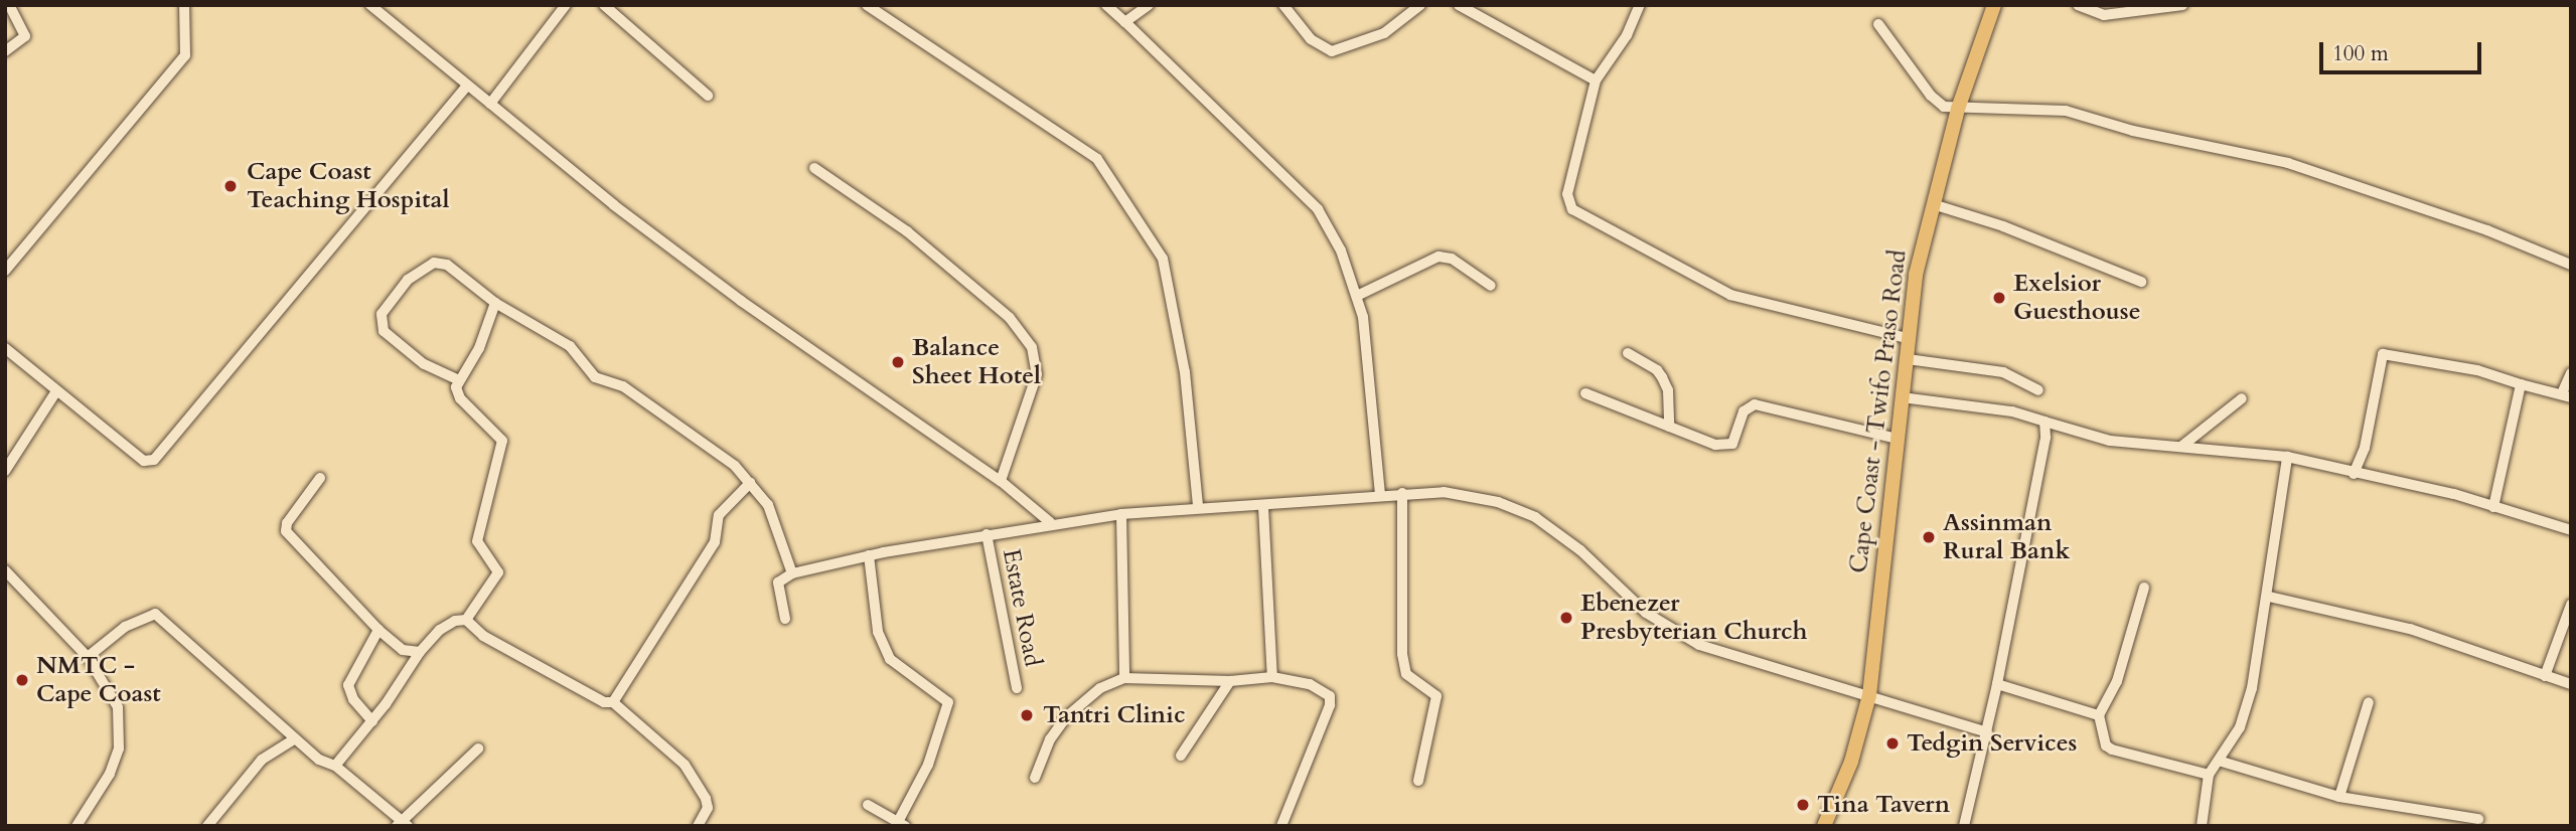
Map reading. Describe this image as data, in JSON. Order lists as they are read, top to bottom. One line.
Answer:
{"streets":{"main road":["Cape Coast - Twifo Praso Road"],"street":["Estate Road"]},"places":["Cape Coast Teaching Hospital","Exelsior Guesthouse","Balance Sheet Hotel","Assinman Rural Bank","Ebenezer Presbyterian Church","NMTC - Cape Coast","Tantri Clinic","Tedgin Services","Tina Tavern"],"scale_bar":"100 m"}
